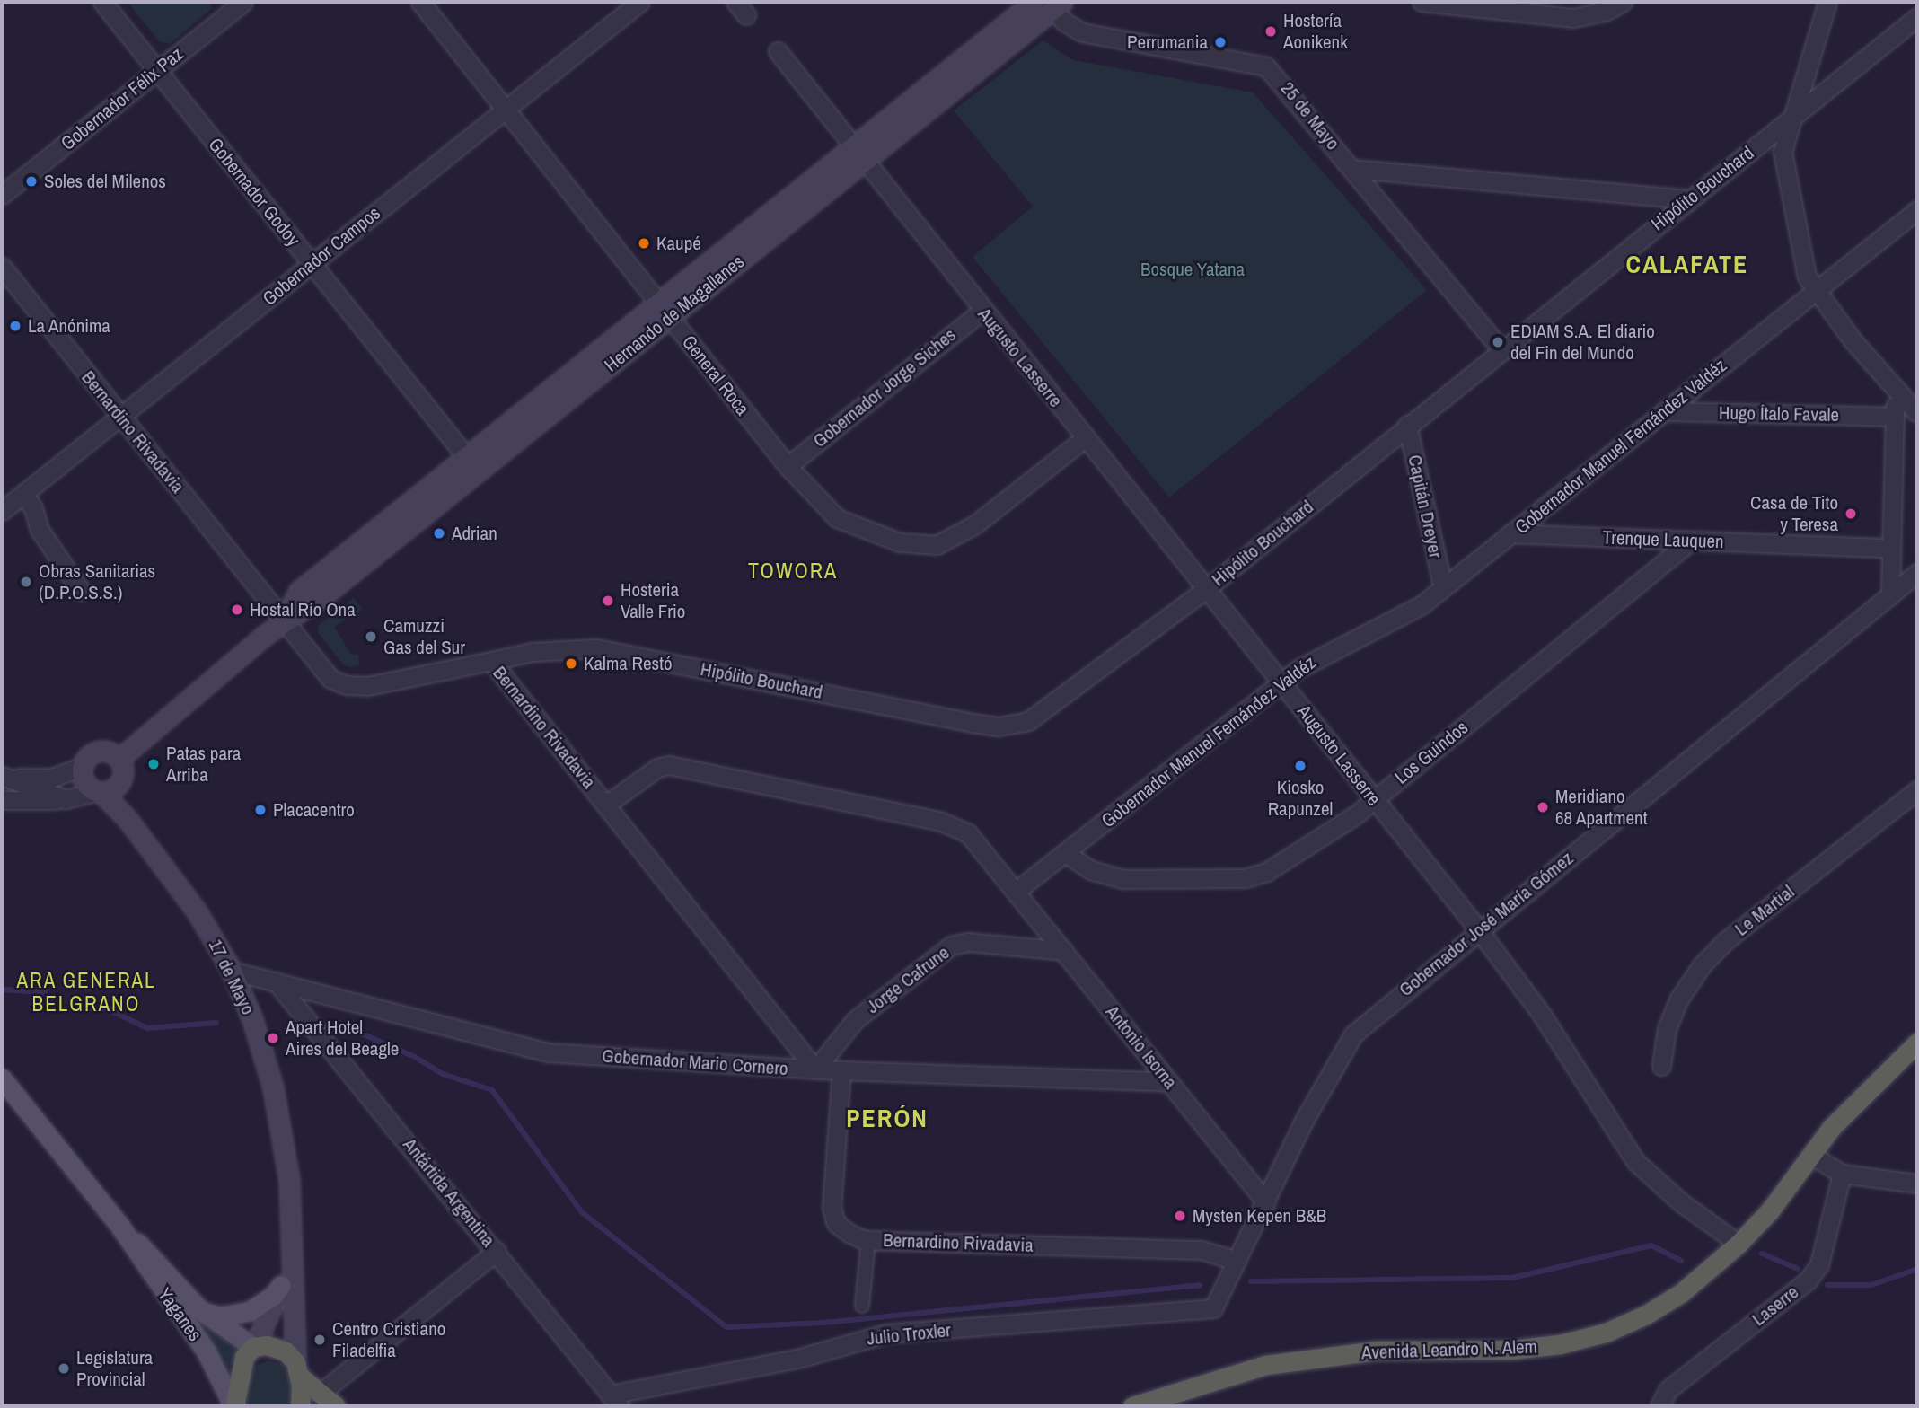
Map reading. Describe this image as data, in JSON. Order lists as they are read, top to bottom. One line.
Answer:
{"streets":{"highway":["Avenida Leandro N. Alem"],"main road":["Hernando de Magallanes","17 de Mayo","Yaganes"],"street":["Gobernador Félix Paz","25 de Mayo","Hipólito Bouchard","Gobernador Godoy","Gobernador Campos","Augusto Lasserre","General Roca","Gobernador Jorge Siches","Hugo Ítalo Favale","Bernardino Rivadavia","Gobernador Manuel Fernández Valdéz","Capitán Dreyer","Trenque Lauquen","Los Guindos","Le Martial","Gobernador José María Gómez","Jorge Cafrune","Antonio Isorna","Gobernador Mario Cornero","Antártida Argentina","Laserre","Julio Troxler"]},"crossings":[["Gobernador Félix Paz","Gobernador Godoy"],["25 de Mayo","Hipólito Bouchard"],["25 de Mayo","Hernando de Magallanes"],["Hipólito Bouchard","Augusto Lasserre"],["Hipólito Bouchard","Bernardino Rivadavia"],["Hipólito Bouchard","Capitán Dreyer"],["Gobernador Godoy","Gobernador Campos"],["Gobernador Godoy","Hernando de Magallanes"],["Gobernador Campos","General Roca"],["Gobernador Campos","Bernardino Rivadavia"],["Hernando de Magallanes","Augusto Lasserre"],["Hernando de Magallanes","General Roca"],["Hernando de Magallanes","Bernardino Rivadavia"],["Hernando de Magallanes","17 de Mayo"],["Augusto Lasserre","General Roca"],["Augusto Lasserre","Gobernador Jorge Siches"],["Augusto Lasserre","Gobernador Manuel Fernández Valdéz"],["Augusto Lasserre","Los Guindos"],["Augusto Lasserre","Gobernador José María Gómez"],["Augusto Lasserre","Avenida Leandro N. Alem"],["General Roca","Gobernador Jorge Siches"],["Hugo Ítalo Favale","Gobernador Manuel Fernández Valdéz"],["Bernardino Rivadavia","Gobernador José María Gómez"],["Bernardino Rivadavia","Jorge Cafrune"],["Bernardino Rivadavia","Gobernador Mario Cornero"],["Gobernador Manuel Fernández Valdéz","Capitán Dreyer"],["Gobernador Manuel Fernández Valdéz","Trenque Lauquen"],["Gobernador Manuel Fernández Valdéz","Los Guindos"],["Gobernador Manuel Fernández Valdéz","Antonio Isorna"],["Trenque Lauquen","Los Guindos"],["Gobernador José María Gómez","Antonio Isorna"],["Gobernador José María Gómez","Julio Troxler"],["17 de Mayo","Gobernador Mario Cornero"],["17 de Mayo","Yaganes"],["Jorge Cafrune","Antonio Isorna"],["Jorge Cafrune","Gobernador Mario Cornero"],["Antonio Isorna","Gobernador Mario Cornero"],["Gobernador Mario Cornero","Antártida Argentina"],["Antártida Argentina","Julio Troxler"]],"districts":["CALAFATE","TOWORA","ARA GENERAL BELGRANO","PERÓN"],"parks":["Bosque Yatana"],"places":["Hostería Aonikenk","Perrumania","Soles del Milenos","Kaupé","La Anónima","EDIAM S.A. El diario del Fin del Mundo","Casa de Tito y Teresa","Adrian","Obras Sanitarias (D.P.O.S.S.)","Hosteria Valle Frio","Hostal Río Ona","Camuzzi Gas del Sur","Kalma Restó","Patas para Arriba","Kiosko Rapunzel","Meridiano 68 Apartment","Placacentro","Apart Hotel Aires del Beagle","Mysten Kepen B&B","Centro Cristiano Filadelfia","Legislatura Provincial"]}
